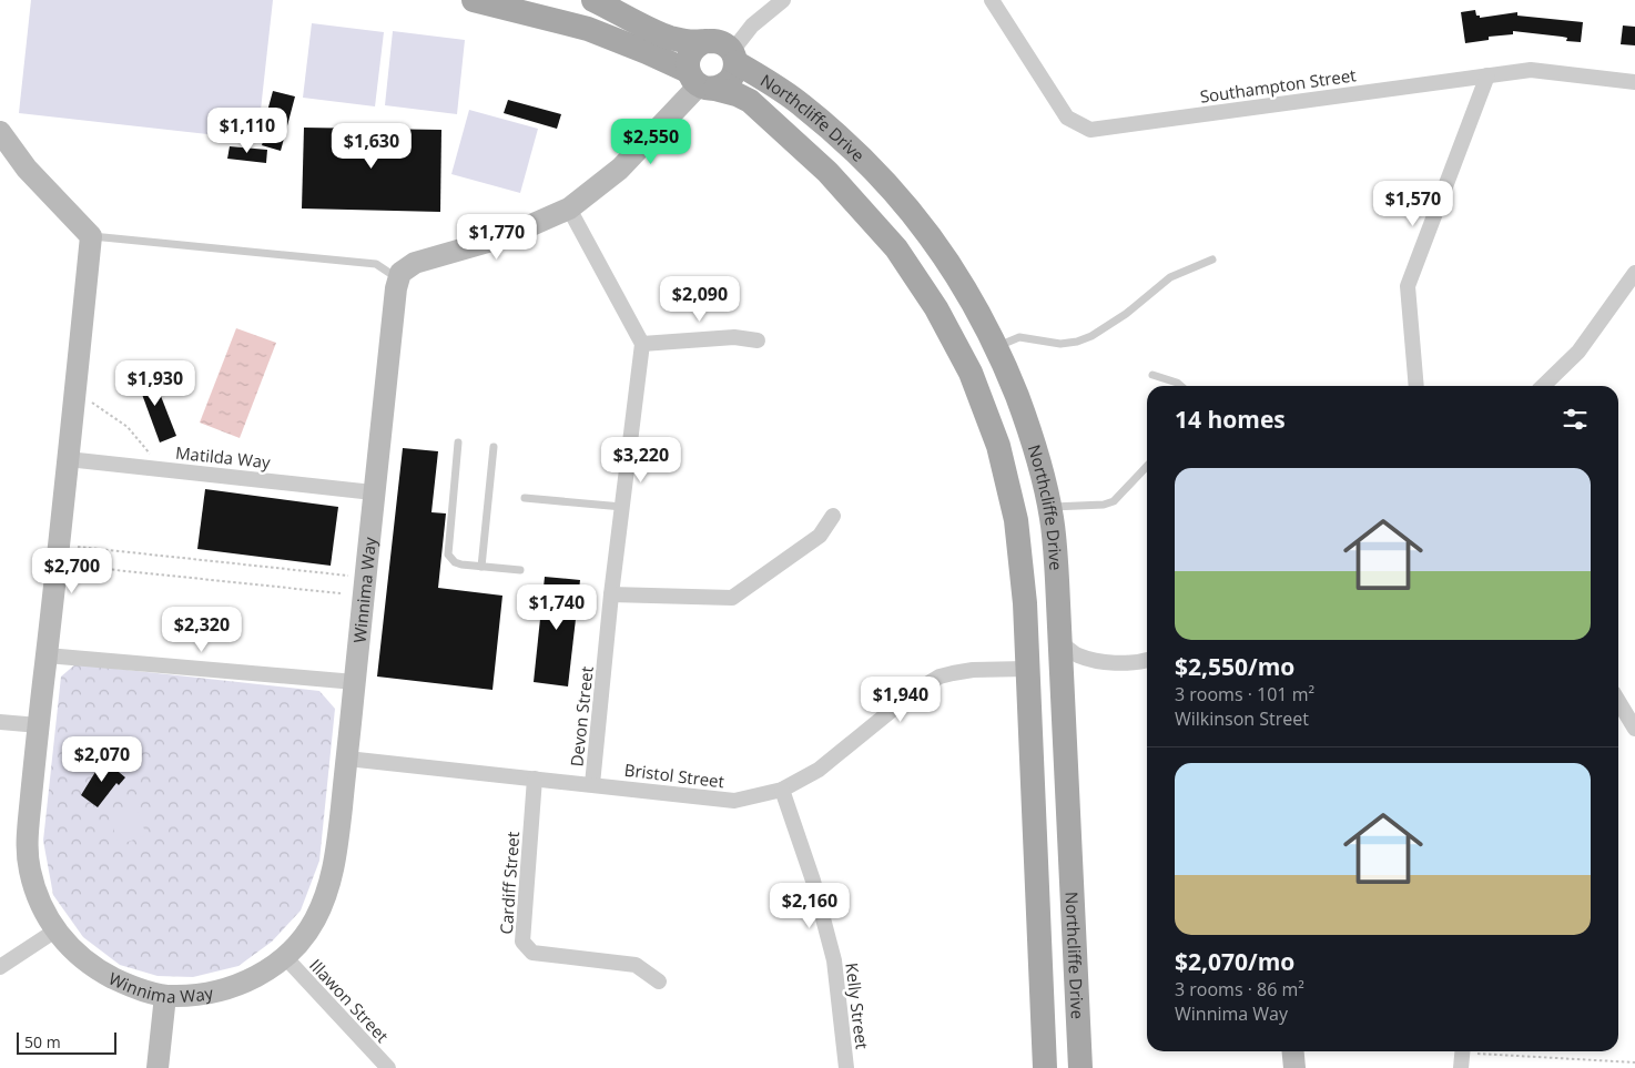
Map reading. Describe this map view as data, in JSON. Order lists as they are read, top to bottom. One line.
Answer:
{"streets":{"main road":["Northcliffe Drive"],"street":["Southampton Street","Matilda Way","Winnima Way","Devon Street","Bristol Street","Cardiff Street","Illawon Street","Kelly Street"]},"crossings":[["Northcliffe Drive","Bristol Street"],["Matilda Way","Winnima Way"],["Winnima Way","Bristol Street"],["Winnima Way","Illawon Street"],["Devon Street","Bristol Street"],["Bristol Street","Cardiff Street"],["Bristol Street","Kelly Street"]],"scale_bar":"50 m","page":{"price":["$1,110","$2,550","$1,630","$1,570","$1,770","$2,090","$1,930","$3,220","$2,700","$1,740","$2,320","$1,940","$2,070","$2,160"],"heading":"14 homes","list":[{"name":"$2,550/mo","note":"3 rooms · 101 m² · Wilkinson Street"},{"name":"$2,070/mo","note":"3 rooms · 86 m² · Winnima Way"}],"scale":"50 m"}}
